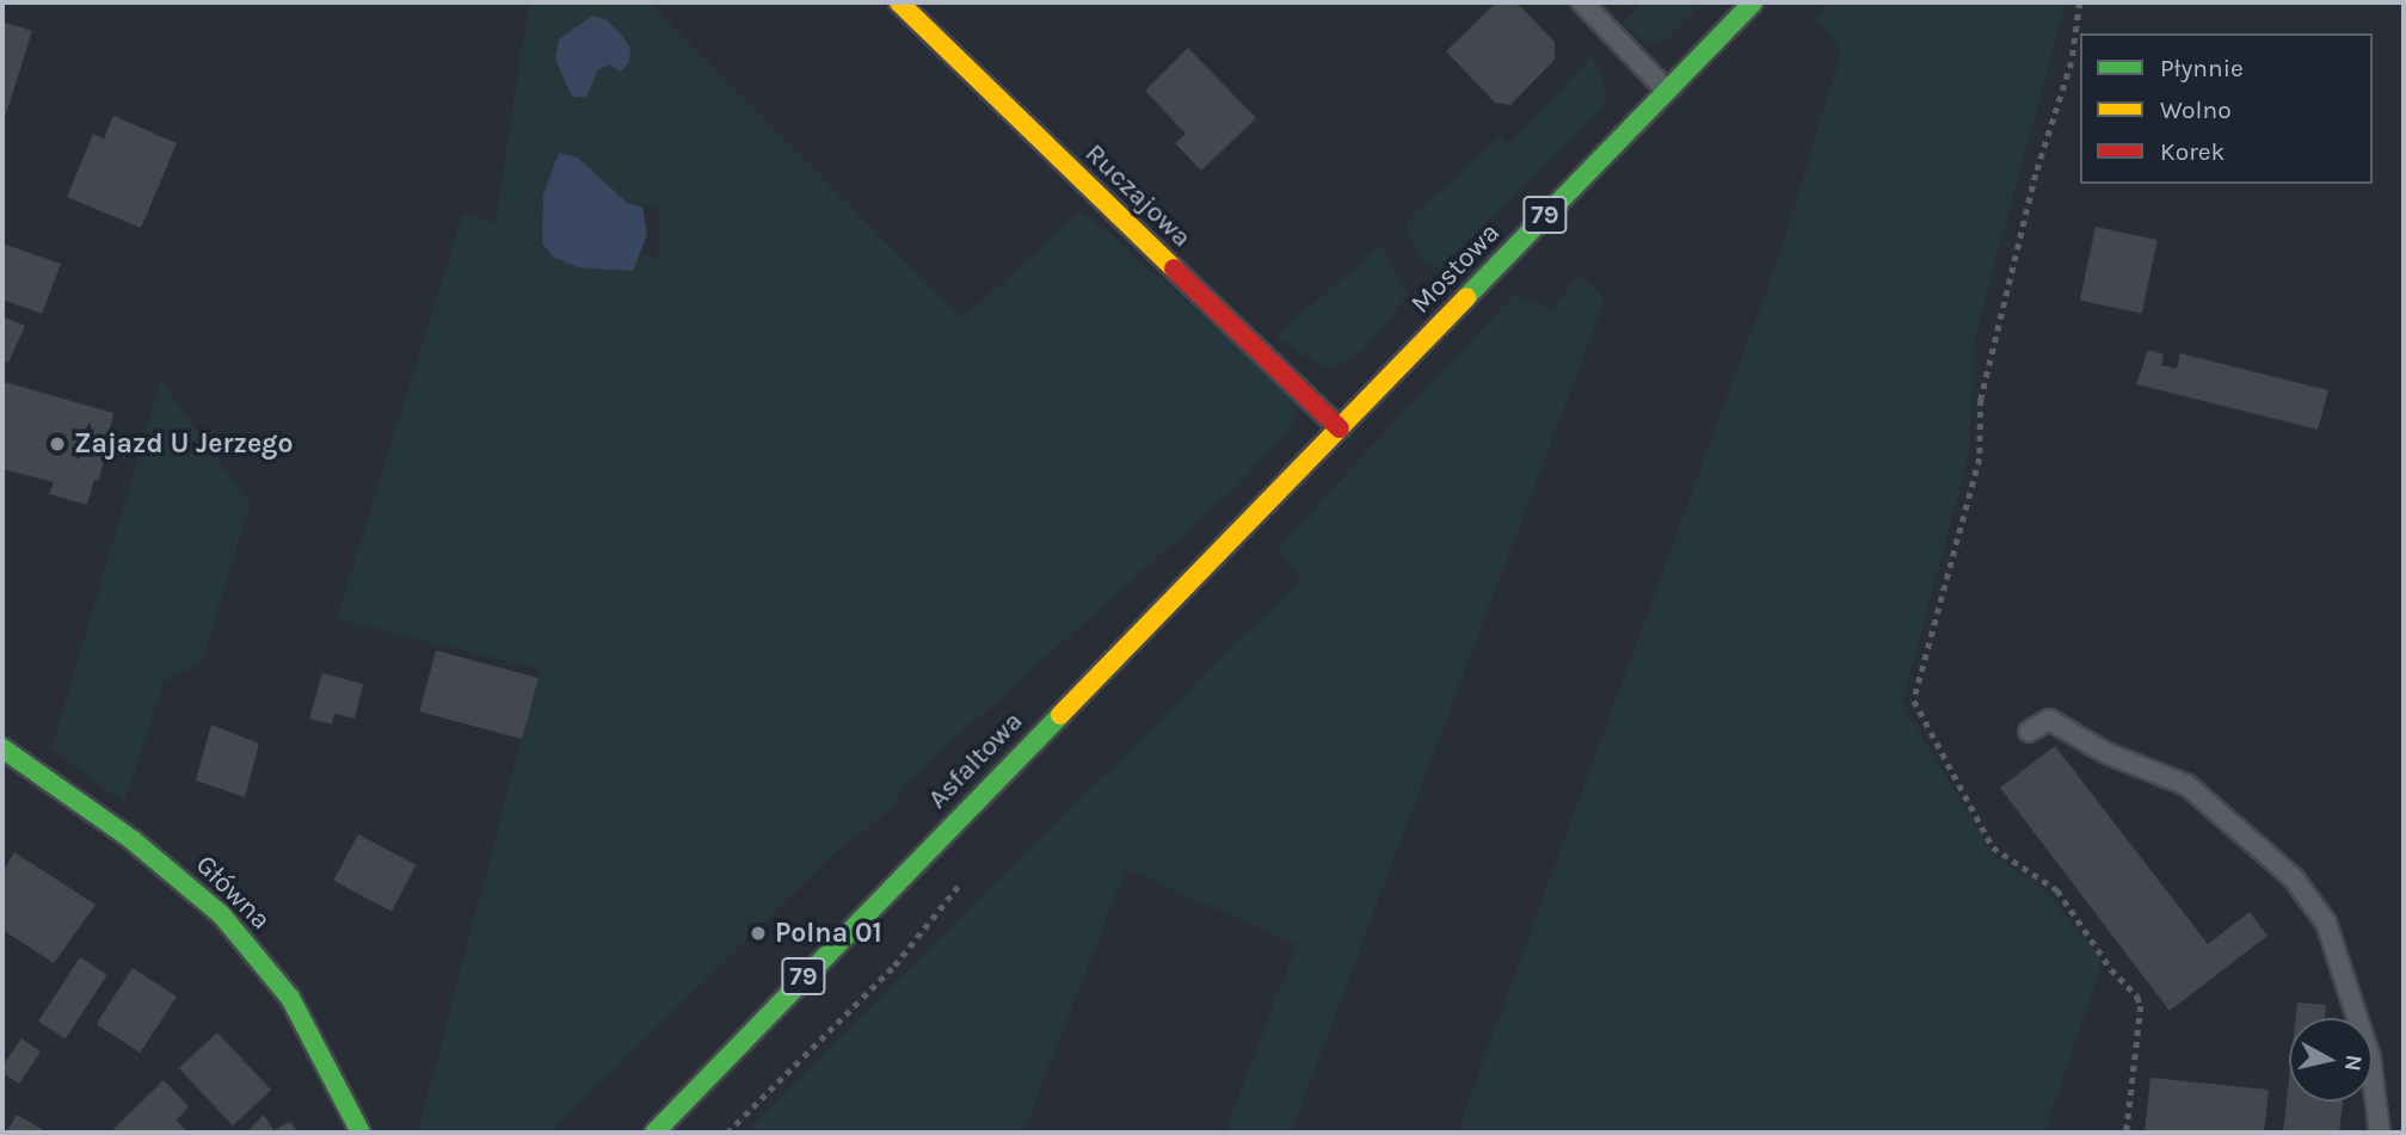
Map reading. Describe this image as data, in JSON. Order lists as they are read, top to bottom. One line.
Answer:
{"streets":{"main road":["Ruczajowa","79","Mostowa","Asfaltowa","Główna"]},"crossings":[["Ruczajowa","Mostowa"],["Ruczajowa","Asfaltowa"],["Mostowa","Asfaltowa"]],"places":["Zajazd U Jerzego","Polna 01"],"legend":["Płynnie","Wolno","Korek"],"north":"right"}
